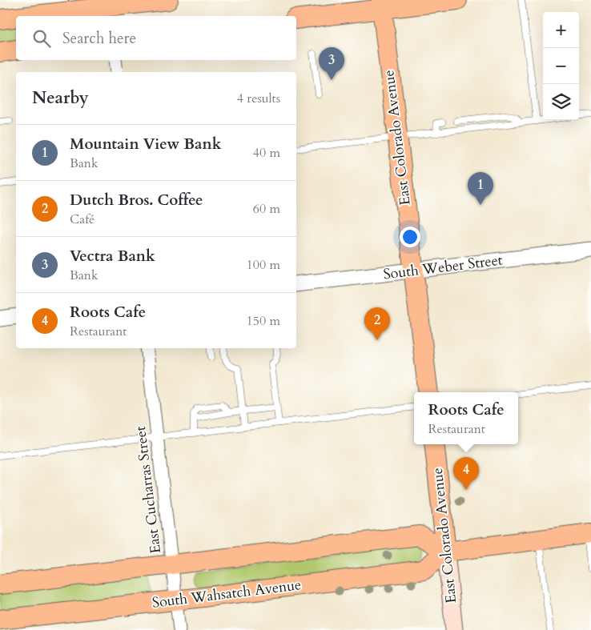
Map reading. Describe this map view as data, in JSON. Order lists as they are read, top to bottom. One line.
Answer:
{"streets":{"main road":["East Colorado Avenue","South Wahsatch Avenue"],"street":["South Weber Street","East Cucharras Street"]},"crossings":[["East Colorado Avenue","South Weber Street"],["East Colorado Avenue","South Wahsatch Avenue"],["East Cucharras Street","South Wahsatch Avenue"]],"page":{"map_buttons":["+","−"],"search":"Search here","pins":["3","1","2","4"],"heading":["Nearby","4 results"],"list":[{"mark":"1","name":"Mountain View Bank","note":"Bank","value":"40 m"},{"mark":"2","name":"Dutch Bros. Coffee","note":"Café","value":"60 m"},{"mark":"3","name":"Vectra Bank","note":"Bank","value":"100 m"},{"mark":"4","name":"Roots Cafe","note":"Restaurant","value":"150 m"}],"popup":["Roots Cafe","Restaurant"]}}
